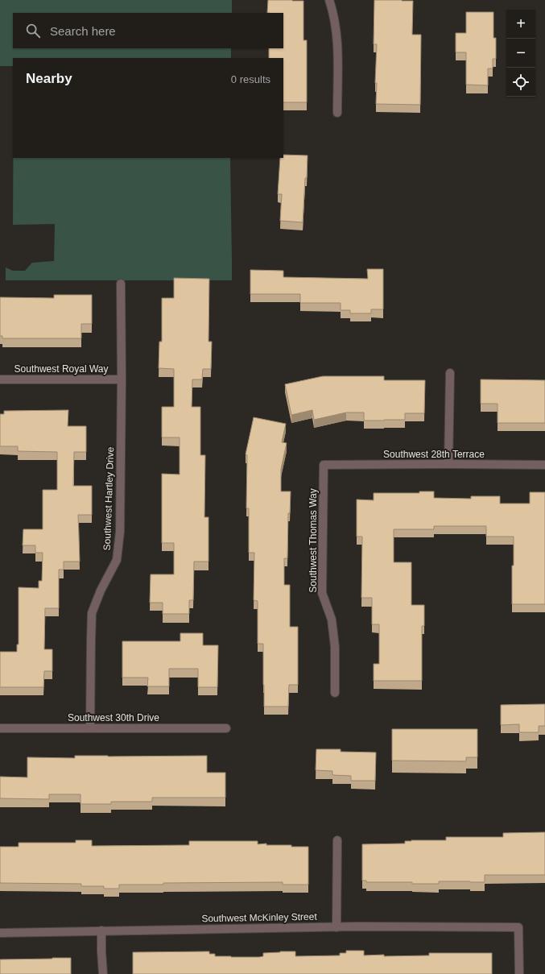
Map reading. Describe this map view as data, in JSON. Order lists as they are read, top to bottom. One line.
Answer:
{"streets":{"street":["Southwest Royal Way","Southwest 28th Terrace","Southwest Hartley Drive","Southwest Thomas Way","Southwest 30th Drive","Southwest McKinley Street"]},"crossings":[["Southwest Royal Way","Southwest Hartley Drive"],["Southwest 28th Terrace","Southwest Thomas Way"],["Southwest Hartley Drive","Southwest 30th Drive"]],"page":{"map_buttons":["+","−"],"search":"Search here","heading":["Nearby","0 results"]}}
